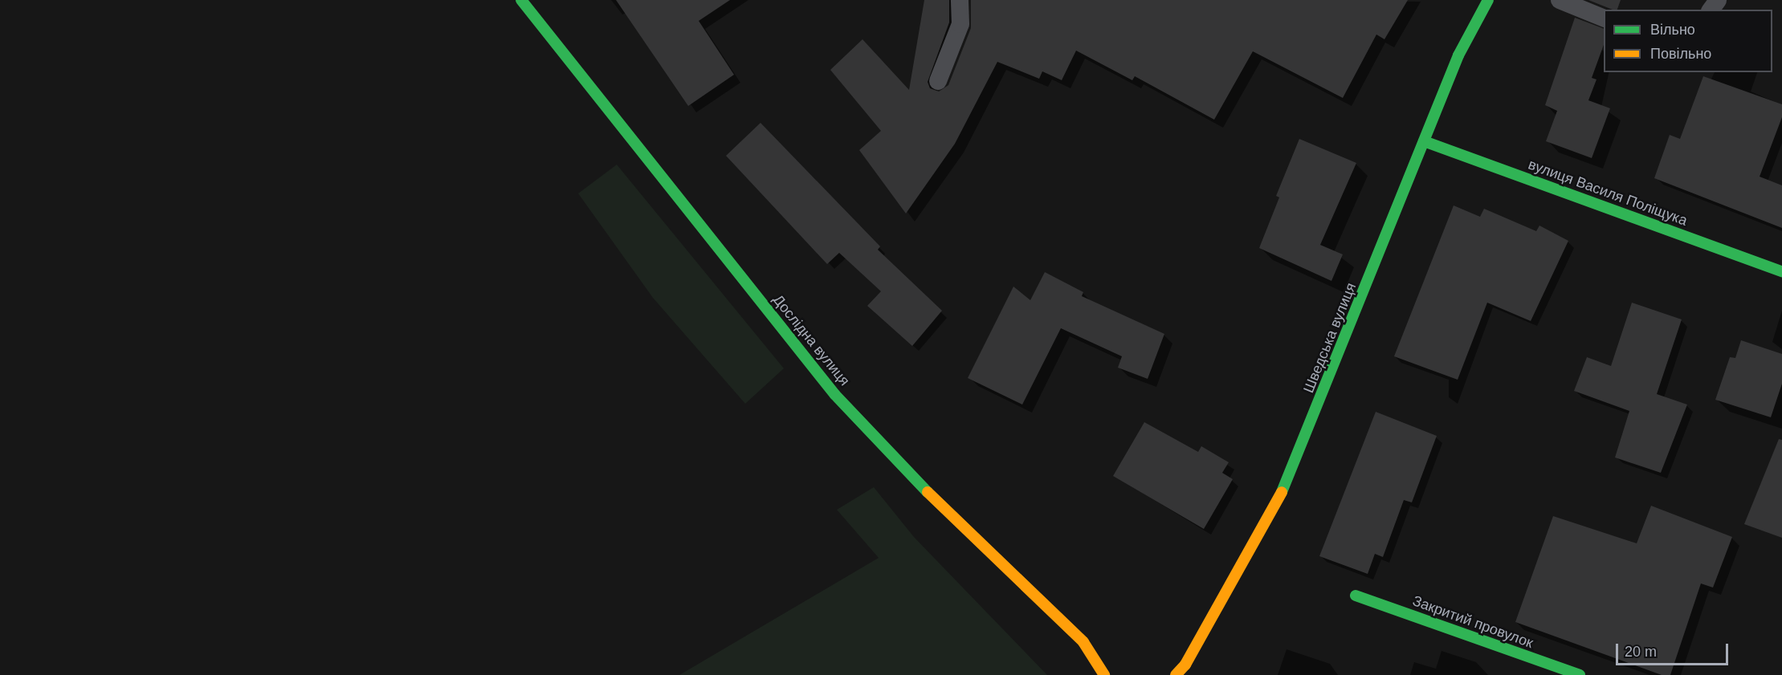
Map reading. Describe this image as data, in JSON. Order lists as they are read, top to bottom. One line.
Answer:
{"streets":{"street":["вулиця Василя Поліщука","Шведська вулиця","Дослідна вулиця","Закритий провулок"]},"crossings":[["вулиця Василя Поліщука","Шведська вулиця"]],"legend":["Вільно","Повільно"],"scale_bar":"20 m"}
